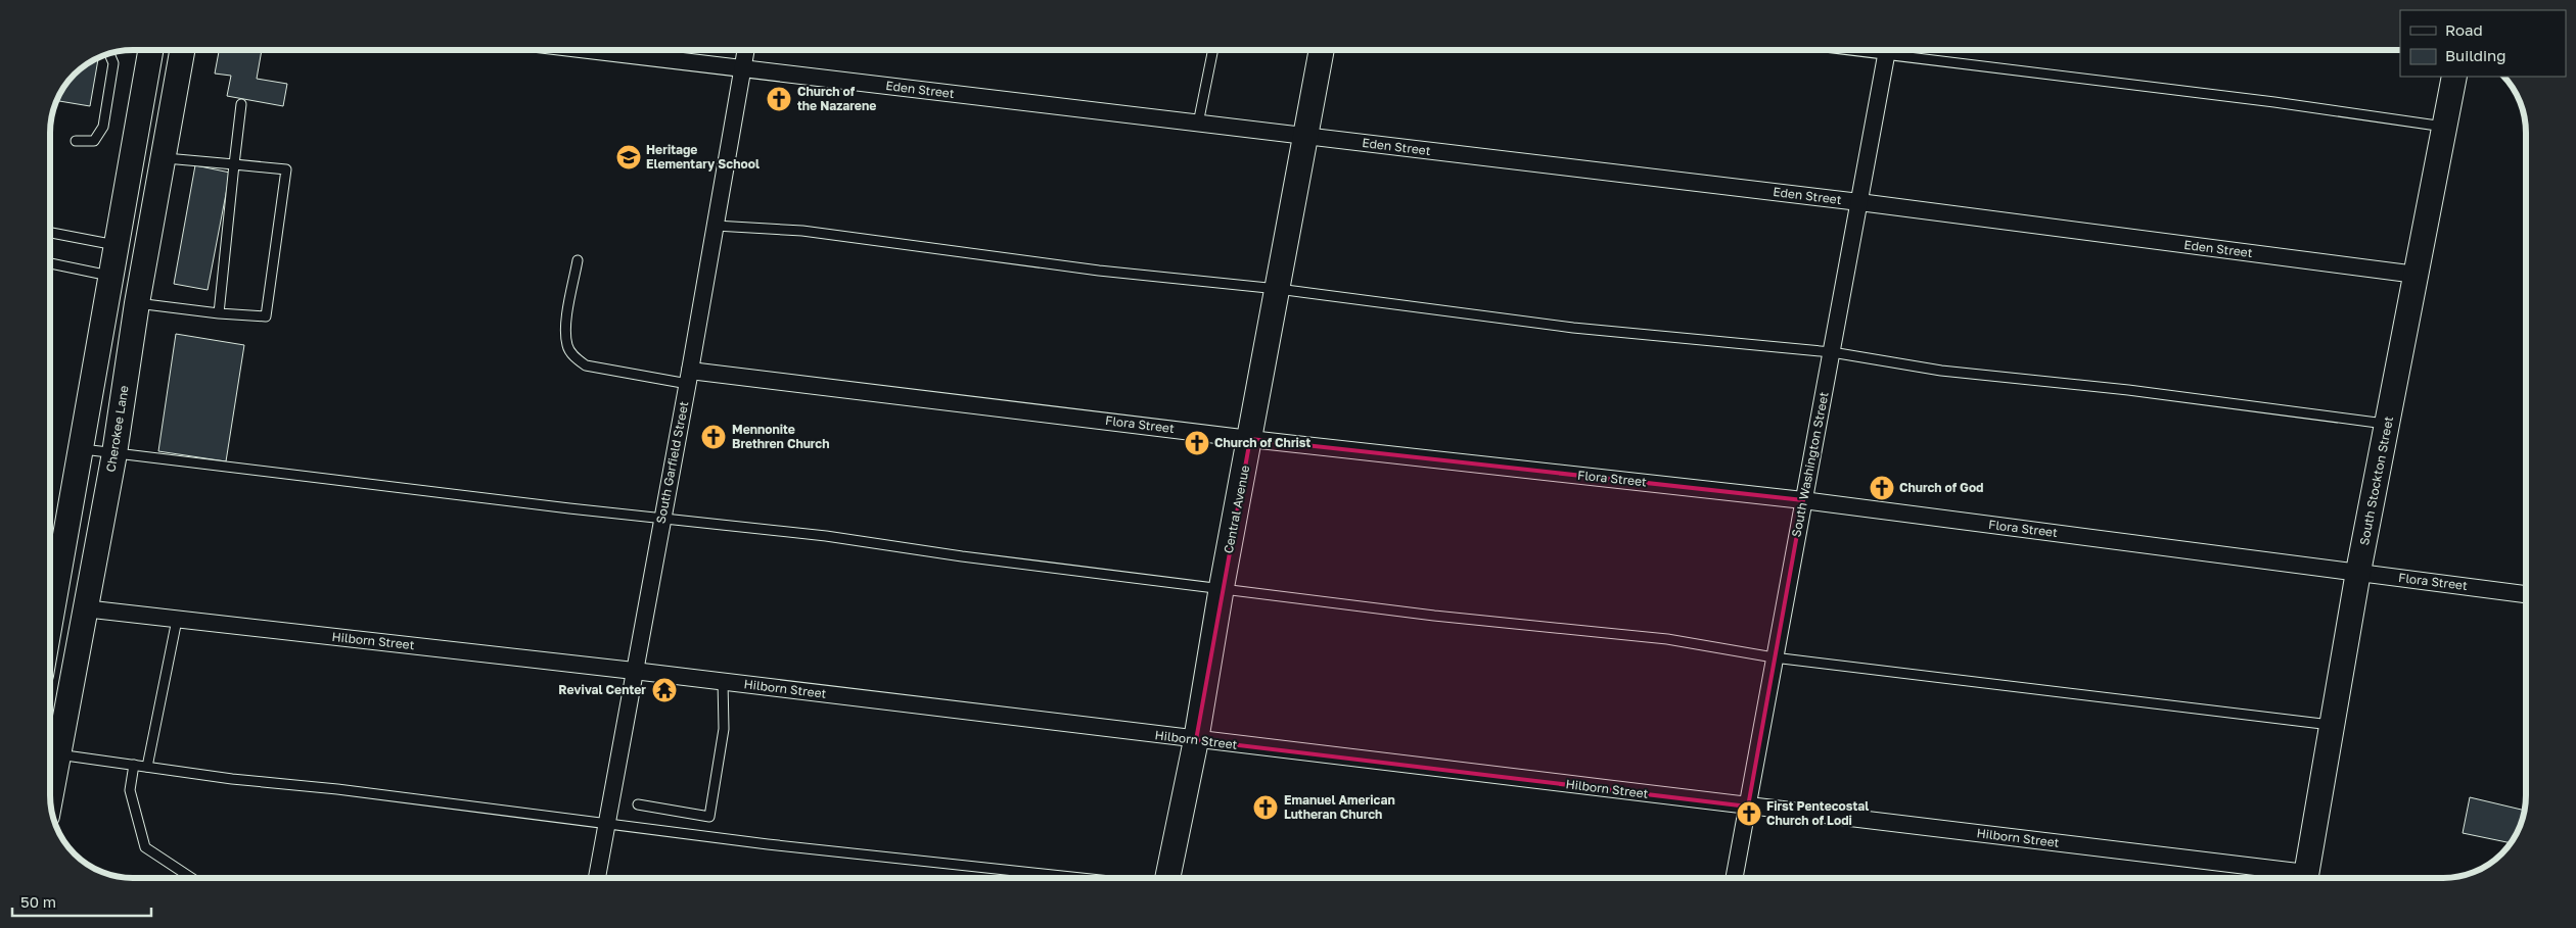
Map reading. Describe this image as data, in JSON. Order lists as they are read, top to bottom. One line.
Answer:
{"streets":{"street":["Eden Street","Flora Street","Cherokee Lane","South Garfield Street","South Washington Street","South Stockton Street","Central Avenue","Hilborn Street"]},"crossings":[["Eden Street","South Garfield Street"],["Eden Street","South Washington Street"],["Eden Street","South Stockton Street"],["Eden Street","Central Avenue"],["Flora Street","South Garfield Street"],["Flora Street","South Washington Street"],["Flora Street","South Stockton Street"],["Flora Street","Central Avenue"],["Cherokee Lane","Hilborn Street"],["South Garfield Street","Hilborn Street"],["South Washington Street","Hilborn Street"],["Central Avenue","Hilborn Street"]],"places":{"church":["Church of the Nazarene","Mennonite Brethren Church","Church of Christ","Church of God","Emanuel American Lutheran Church","First Pentecostal Church of Lodi"],"school or university":["Heritage Elementary School"],"temple":["Revival Center"]},"legend":["Road","Building"],"scale_bar":"50 m"}
